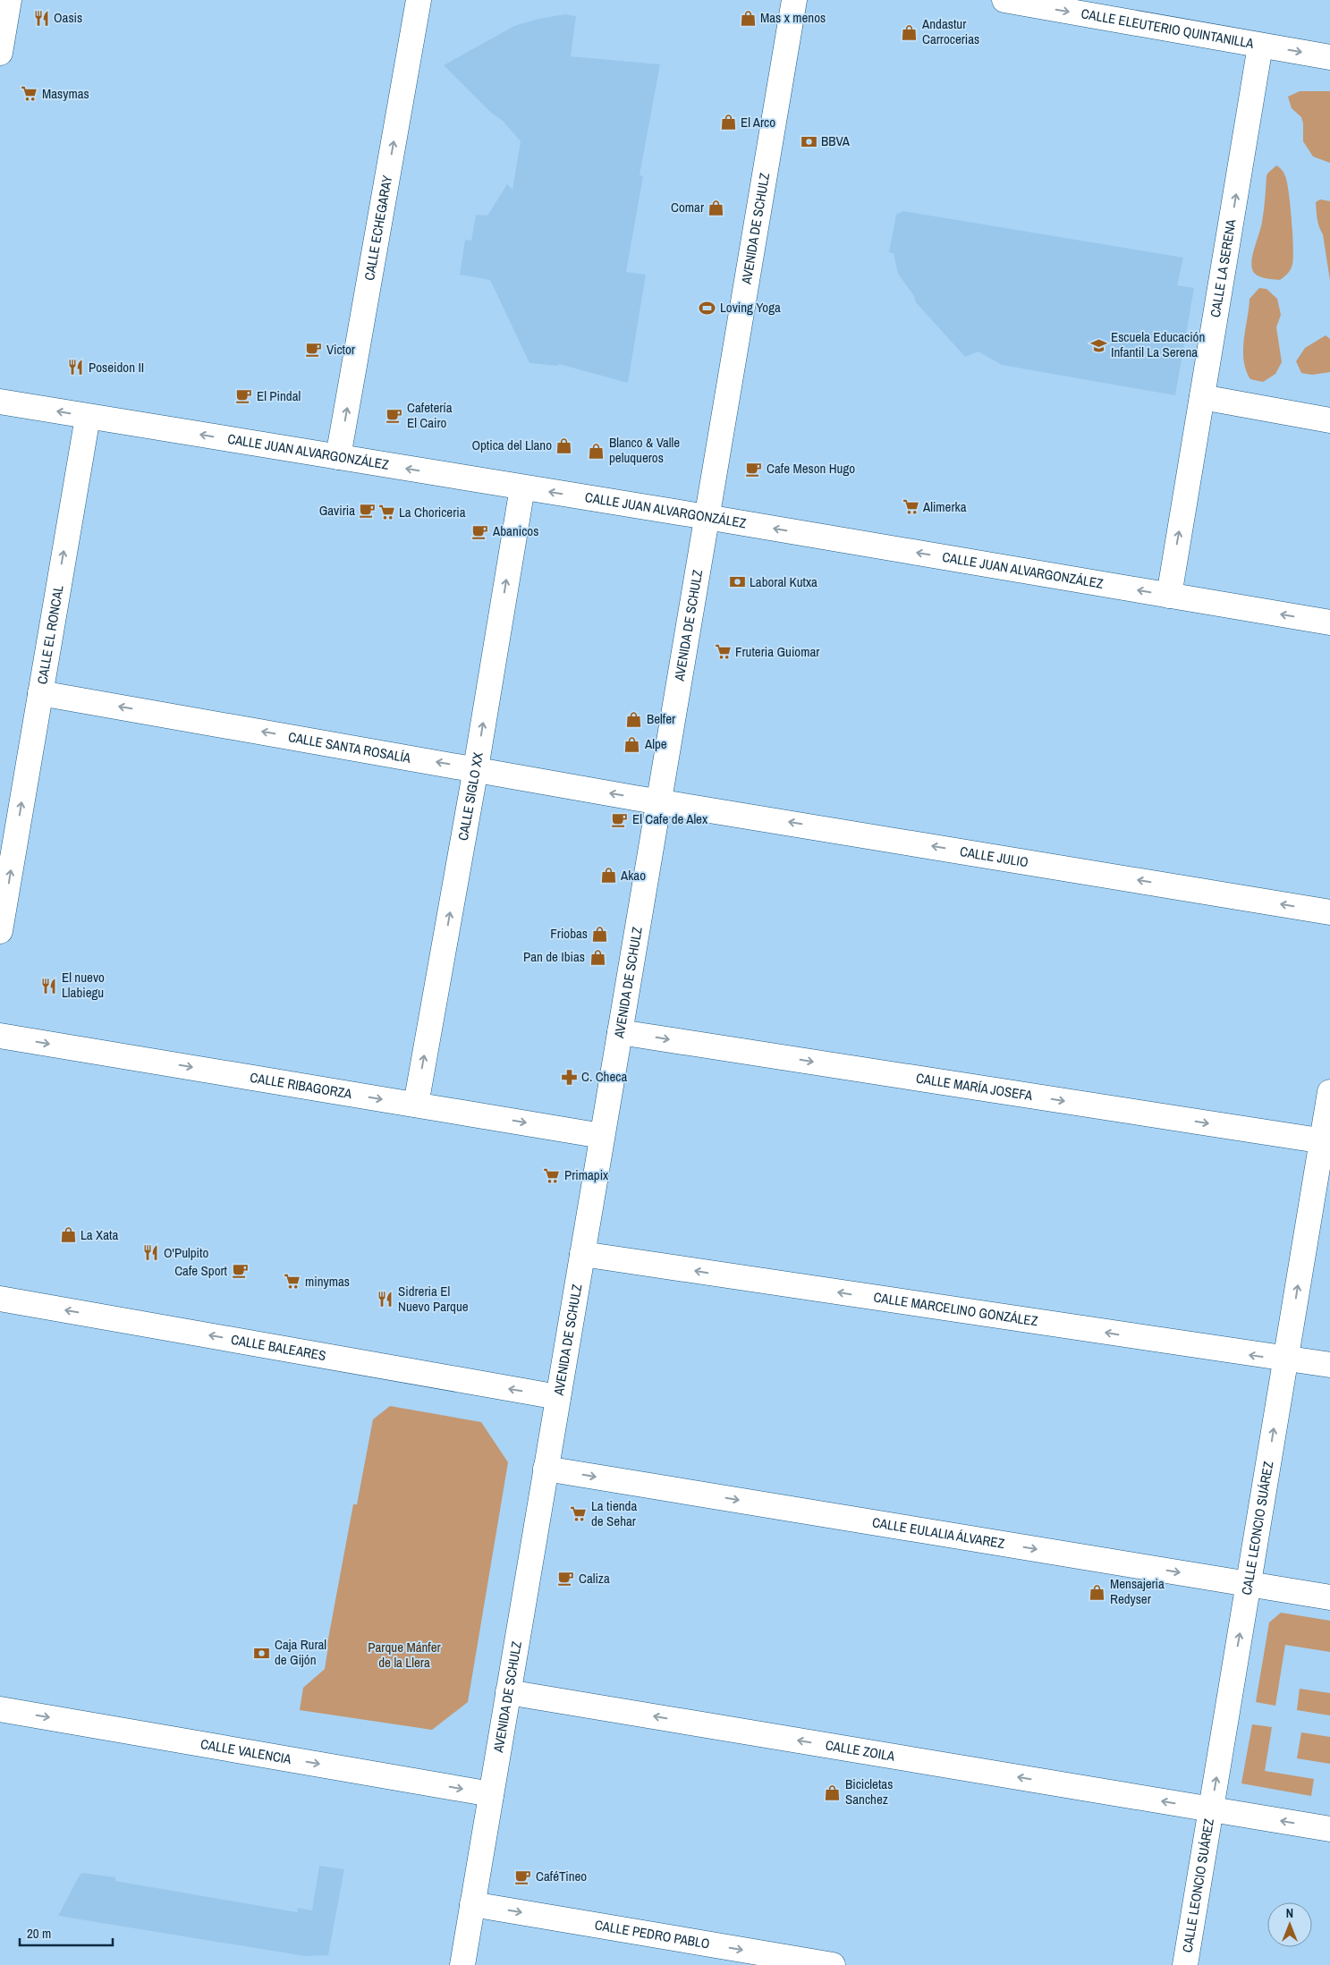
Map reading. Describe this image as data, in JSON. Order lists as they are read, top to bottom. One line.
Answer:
{"streets":{"street":["CALLE ELEUTERIO QUINTANILLA","CALLE ECHEGARAY","AVENIDA DE SCHULZ","CALLE LA SERENA","CALLE JUAN ALVARGONZÁLEZ","CALLE EL RONCAL","CALLE SANTA ROSALÍA","CALLE SIGLO XX","CALLE JULIO","CALLE RIBAGORZA","CALLE MARÍA JOSEFA","CALLE MARCELINO GONZÁLEZ","CALLE BALEARES","CALLE LEONCIO SUÁREZ","CALLE EULALIA ÁLVAREZ","CALLE ZOILA","CALLE VALENCIA","CALLE PEDRO PABLO"]},"crossings":[["CALLE ELEUTERIO QUINTANILLA","CALLE LA SERENA"],["CALLE ECHEGARAY","CALLE JUAN ALVARGONZÁLEZ"],["AVENIDA DE SCHULZ","CALLE JUAN ALVARGONZÁLEZ"],["AVENIDA DE SCHULZ","CALLE SANTA ROSALÍA"],["AVENIDA DE SCHULZ","CALLE JULIO"],["AVENIDA DE SCHULZ","CALLE RIBAGORZA"],["AVENIDA DE SCHULZ","CALLE MARÍA JOSEFA"],["AVENIDA DE SCHULZ","CALLE MARCELINO GONZÁLEZ"],["AVENIDA DE SCHULZ","CALLE BALEARES"],["AVENIDA DE SCHULZ","CALLE EULALIA ÁLVAREZ"],["AVENIDA DE SCHULZ","CALLE ZOILA"],["AVENIDA DE SCHULZ","CALLE VALENCIA"],["AVENIDA DE SCHULZ","CALLE PEDRO PABLO"],["CALLE LA SERENA","CALLE JUAN ALVARGONZÁLEZ"],["CALLE JUAN ALVARGONZÁLEZ","CALLE EL RONCAL"],["CALLE JUAN ALVARGONZÁLEZ","CALLE SIGLO XX"],["CALLE EL RONCAL","CALLE SANTA ROSALÍA"],["CALLE SANTA ROSALÍA","CALLE SIGLO XX"],["CALLE SANTA ROSALÍA","CALLE JULIO"],["CALLE SIGLO XX","CALLE RIBAGORZA"],["CALLE MARÍA JOSEFA","CALLE LEONCIO SUÁREZ"],["CALLE MARCELINO GONZÁLEZ","CALLE LEONCIO SUÁREZ"],["CALLE LEONCIO SUÁREZ","CALLE EULALIA ÁLVAREZ"],["CALLE LEONCIO SUÁREZ","CALLE ZOILA"]],"one_way":["CALLE ELEUTERIO QUINTANILLA","CALLE ECHEGARAY","CALLE LA SERENA","CALLE JUAN ALVARGONZÁLEZ","CALLE EL RONCAL","CALLE SANTA ROSALÍA","CALLE SIGLO XX","CALLE JULIO","CALLE RIBAGORZA","CALLE MARÍA JOSEFA","CALLE MARCELINO GONZÁLEZ","CALLE BALEARES","CALLE LEONCIO SUÁREZ","CALLE EULALIA ÁLVAREZ","CALLE ZOILA","CALLE VALENCIA","CALLE PEDRO PABLO"],"parks":["Parque Mánfer de la Llera"],"places":{"restaurant":["Oasis","Poseidon II","El nuevo Llabiegu","O'Pulpito","Sidreria El Nuevo Parque"],"shop":["Mas x menos","Andastur Carrocerias","El Arco","Comar","Optica del Llano","Blanco & Valle peluqueros","Belfer","Alpe","Akao","Friobas","Pan de Ibias","La Xata","Mensajeria Redyser","Bicicletas Sanchez"],"supermarket":["Masymas","Alimerka","La Choriceria","Fruteria Guiomar","Primapix","minymas","La tienda de Sehar"],"bank":["BBVA","Laboral Kutxa","Caja Rural de Gijón"],"sports":["Loving Yoga"],"school or university":["Escuela Educación Infantil La Serena"],"cafe":["Victor","El Pindal","Cafetería El Cairo","Cafe Meson Hugo","Gaviria","Abanicos","El Cafe de Alex","Cafe Sport","Caliza","CaféTineo"],"pharmacy":["C. Checa"]},"scale_bar":"20 m","north":"top"}
